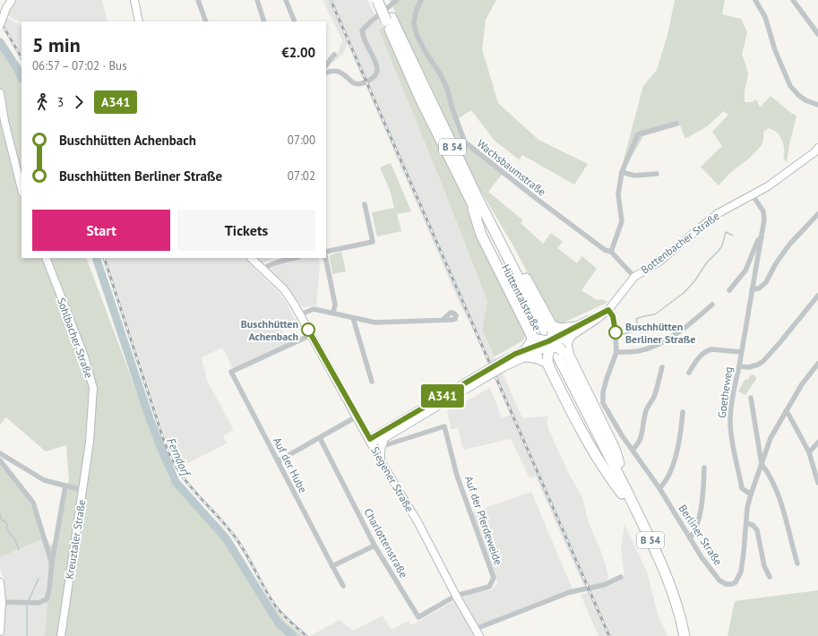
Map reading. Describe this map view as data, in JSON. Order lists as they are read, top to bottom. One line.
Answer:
{"streets":{"highway":["B 54","Hüttentalstraße"],"street":["Wachsbaumstraße","Bottenbacher Straße","Sohlbacher Straße","Goetheweg","Auf der Hube","Siegener Straße","Auf der Pferdeweide","Berliner Straße","Kreuztaler Straße","Charlottenstraße"]},"crossings":[["Wachsbaumstraße","Bottenbacher Straße"],["Bottenbacher Straße","Goetheweg"],["Bottenbacher Straße","Siegener Straße"],["Bottenbacher Straße","Auf der Pferdeweide"],["Bottenbacher Straße","Berliner Straße"],["Sohlbacher Straße","Kreuztaler Straße"],["Goetheweg","Berliner Straße"],["Auf der Hube","Siegener Straße"],["Siegener Straße","Auf der Pferdeweide"],["Siegener Straße","Charlottenstraße"],["Auf der Pferdeweide","Charlottenstraße"]],"water":["Ferndorf"],"places":["Buschhütten Achenbach","Buschhütten Berliner Straße"],"lines":["bus line A341"],"page":{"on_map":"A341","heading":["5 min","06:57 – 07:02 · Bus","€2.00"],"legs":["3","A341"],"list":[{"name":"Buschhütten Achenbach","value":"07:00"},{"name":"Buschhütten Berliner Straße","value":"07:02"}],"buttons":["Start","Tickets"]}}
